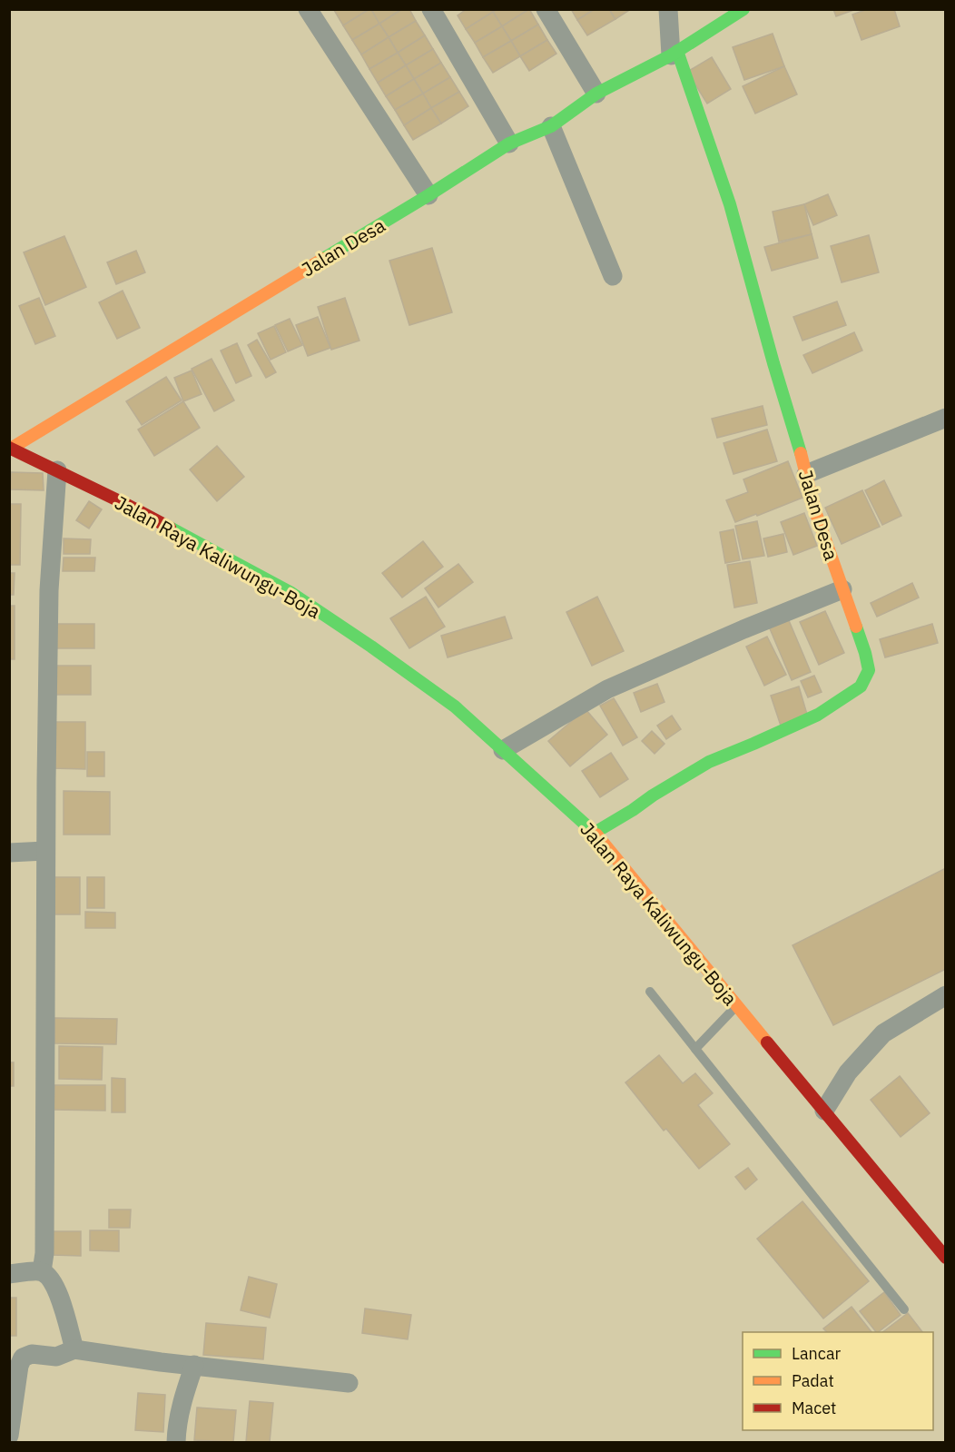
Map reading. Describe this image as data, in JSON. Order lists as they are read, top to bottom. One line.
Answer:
{"streets":{"street":["Jalan Desa","Jalan Raya Kaliwungu-Boja"]},"crossings":[["Jalan Desa","Jalan Raya Kaliwungu-Boja"]],"legend":["Lancar","Padat","Macet"]}
